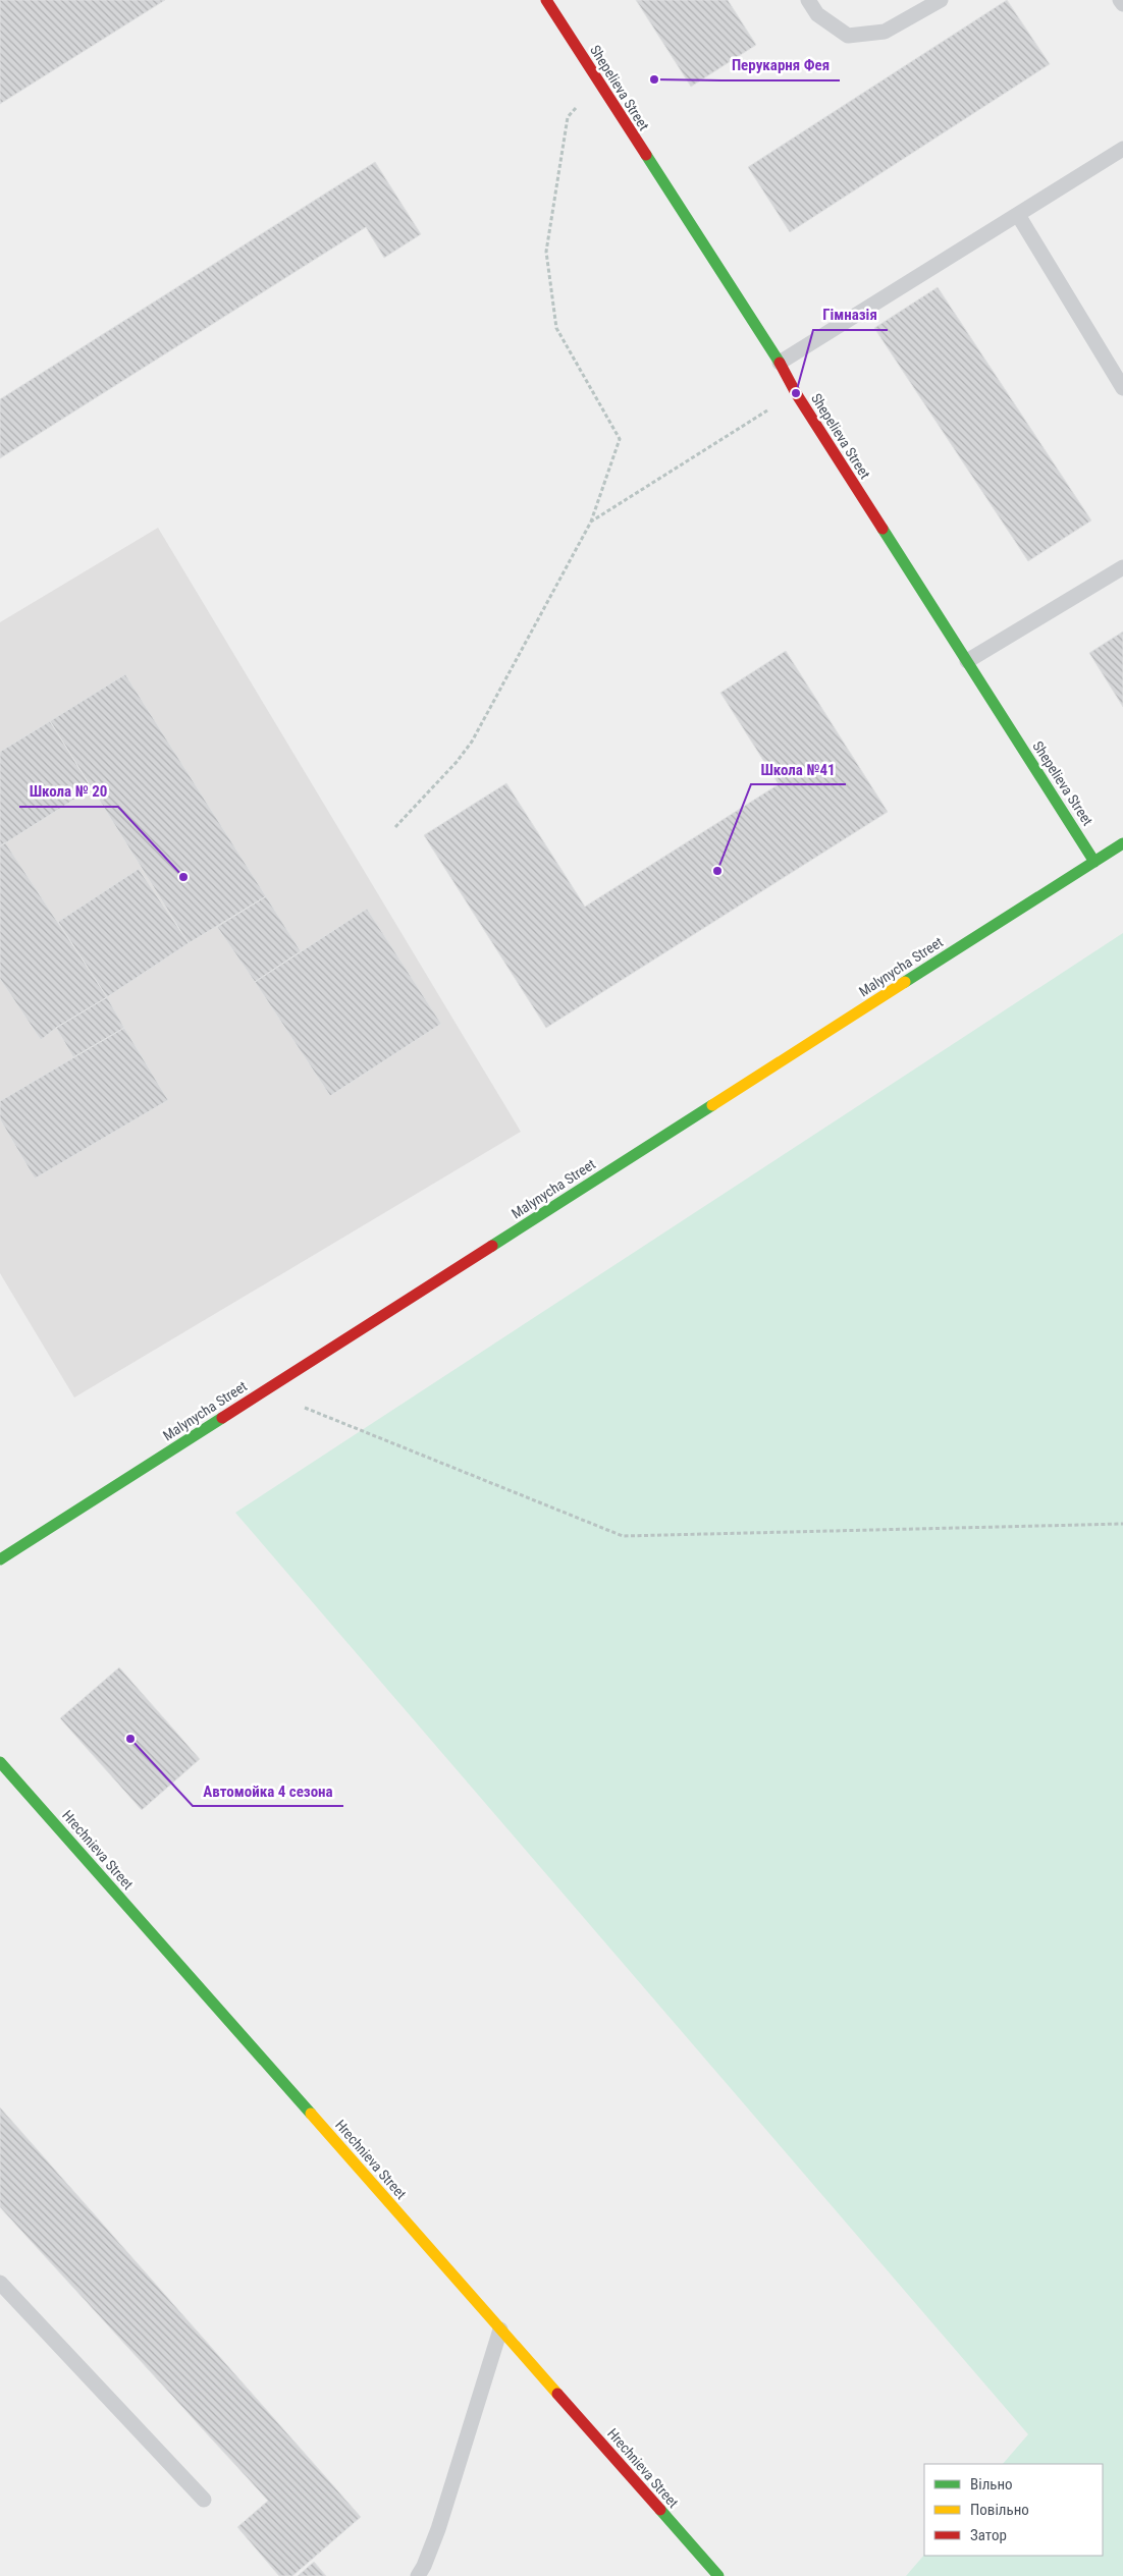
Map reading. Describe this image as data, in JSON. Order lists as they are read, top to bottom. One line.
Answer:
{"streets":{"street":["Shepelieva Street","Malynycha Street","Hrechnieva Street"]},"crossings":[["Shepelieva Street","Malynycha Street"]],"places":["Перукарня Фея","Гімназія","Школа №41","Школа № 20","Автомойка 4 сезона"],"legend":["Вільно","Повільно","Затор"]}
